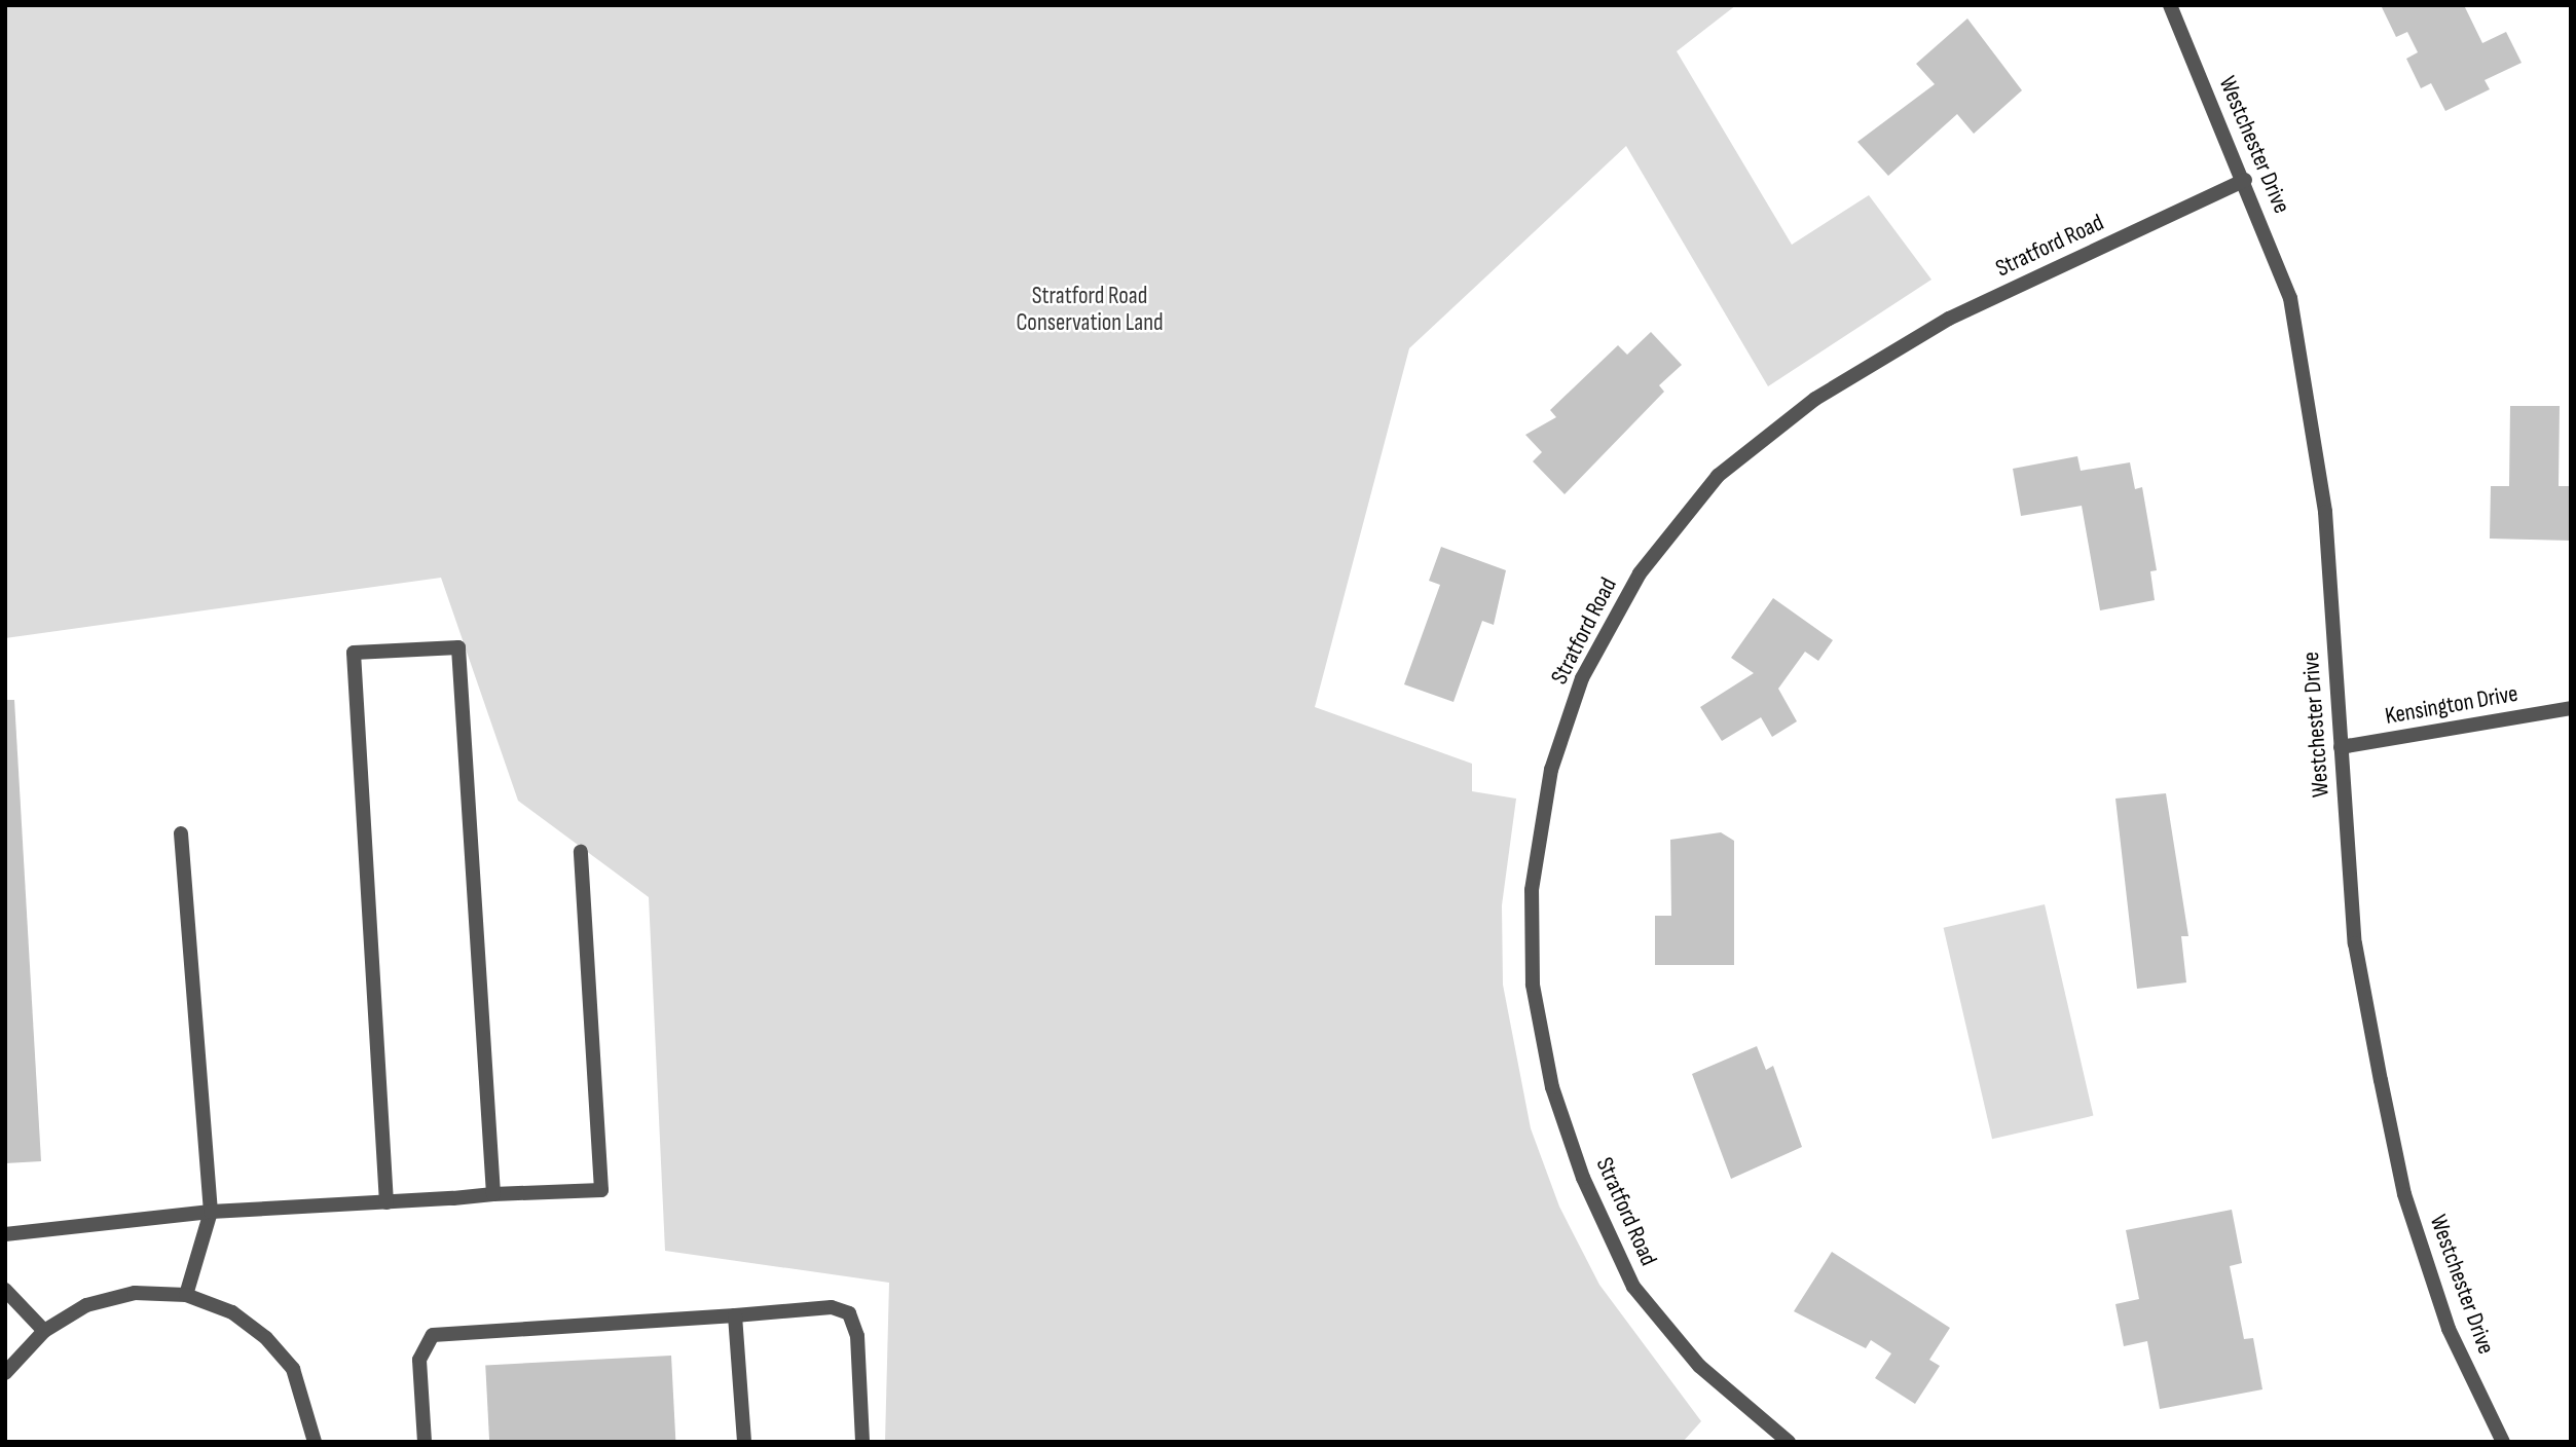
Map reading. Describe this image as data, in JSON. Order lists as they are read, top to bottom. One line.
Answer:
{"streets":{"street":["Westchester Drive","Stratford Road","Kensington Drive"]},"crossings":[["Westchester Drive","Stratford Road"],["Westchester Drive","Kensington Drive"]],"parks":["Stratford Road Conservation Land"]}
